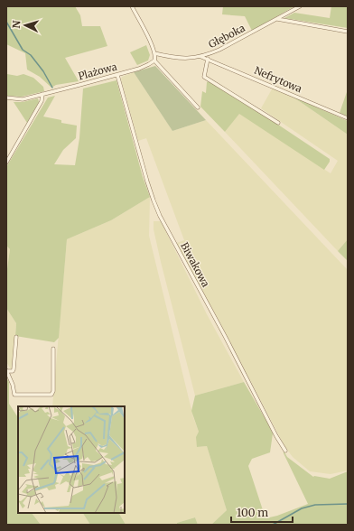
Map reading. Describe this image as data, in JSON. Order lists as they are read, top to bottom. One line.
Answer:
{"streets":{"street":["Głęboka","Plażowa","Nefrytowa","Biwakowa"]},"crossings":[["Głęboka","Nefrytowa"],["Plażowa","Biwakowa"]],"scale_bar":"100 m","north":"left"}
